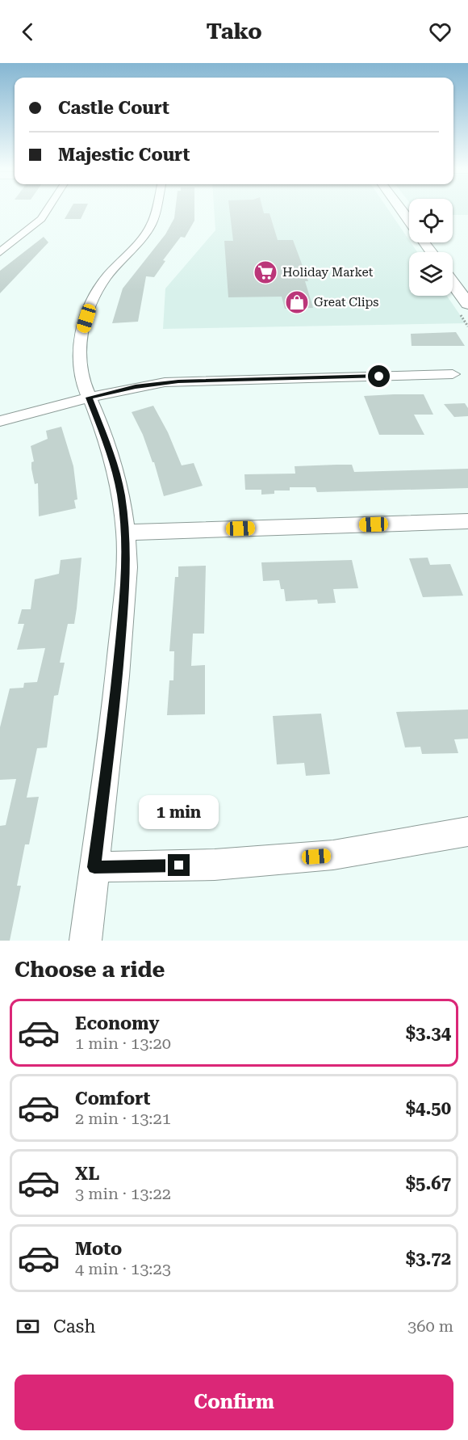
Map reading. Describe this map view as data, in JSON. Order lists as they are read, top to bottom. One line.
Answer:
{"places":{"supermarket":["Holiday Market"],"shop":["Great Clips"]},"page":{"header":"Tako","banner":["Castle Court","Majestic Court"],"bubble":"1 min","heading":"Choose a ride","list":[{"name":"Economy","note":"1 min · 13:20","value":"$3.34"},{"name":"Comfort","note":"2 min · 13:21","value":"$4.50"},{"name":"XL","note":"3 min · 13:22","value":"$5.67"},{"name":"Moto","note":"4 min · 13:23","value":"$3.72"}],"pay":["Cash","360 m"],"buttons":"Confirm"}}
